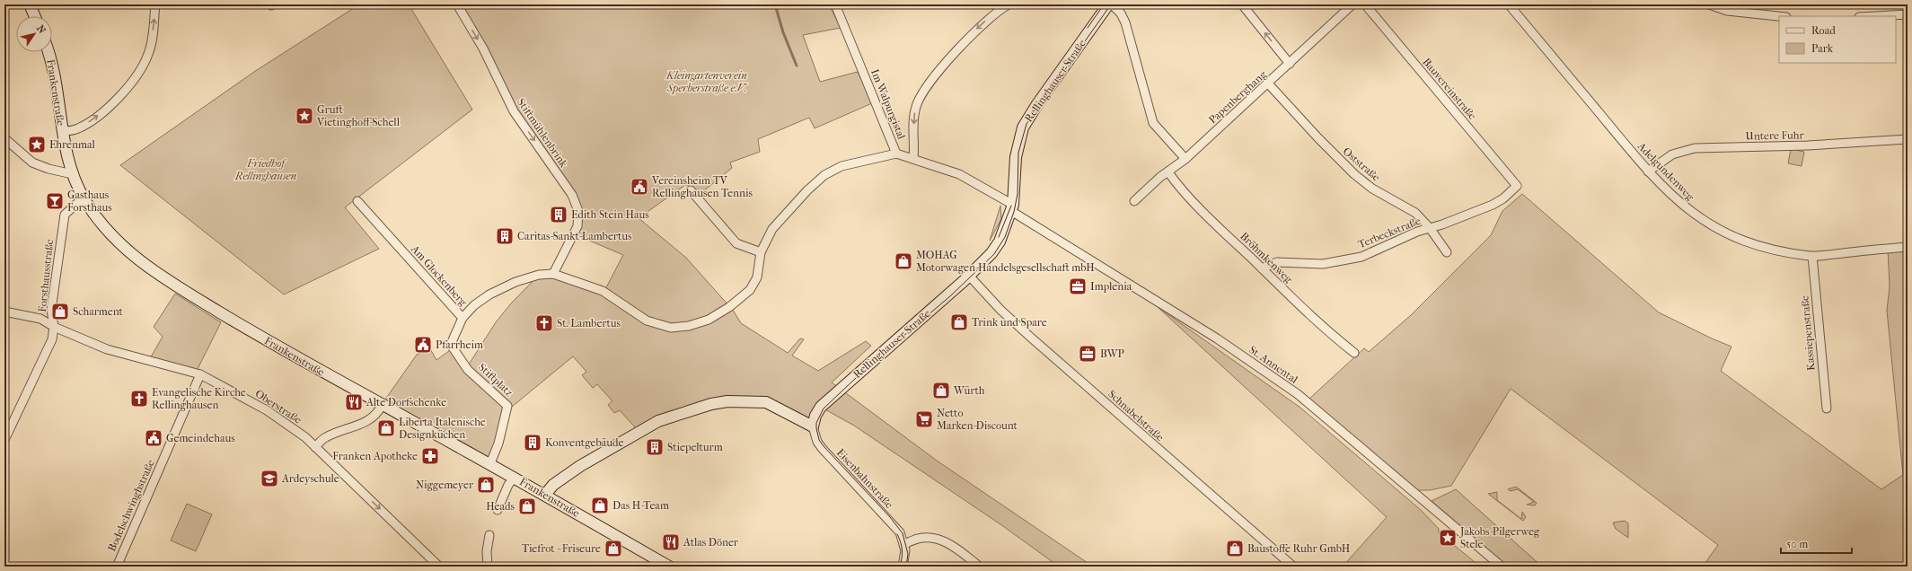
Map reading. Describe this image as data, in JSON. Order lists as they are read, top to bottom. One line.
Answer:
{"streets":{"main road":["Rellinghauser Straße","Frankenstraße"],"street":["Bauvereinstraße","Papenberghang","Im Walpurgistal","Stiftmühlenbrink","Untere Fuhr","Oststraße","Adelgundenweg","Terbeckstraße","Bröhmkenweg","Forsthausstraße","Am Glockenberg","Kassiepenstraße","St. Annental","Stiftplatz","Oberstraße","Schnabelstraße","Eisenbahnstraße","Bodelschwinghstraße"]},"crossings":[["Rellinghauser Straße","Im Walpurgistal"],["Rellinghauser Straße","St. Annental"],["Rellinghauser Straße","Schnabelstraße"],["Rellinghauser Straße","Eisenbahnstraße"],["Bauvereinstraße","Terbeckstraße"],["Frankenstraße","Forsthausstraße"],["Frankenstraße","Stiftplatz"],["Papenberghang","Oststraße"],["Papenberghang","Bröhmkenweg"],["Im Walpurgistal","Am Glockenberg"],["Im Walpurgistal","St. Annental"],["Stiftmühlenbrink","Am Glockenberg"],["Untere Fuhr","Adelgundenweg"],["Oststraße","Terbeckstraße"],["Adelgundenweg","Kassiepenstraße"],["Terbeckstraße","Bröhmkenweg"],["Forsthausstraße","Oberstraße"],["Am Glockenberg","Stiftplatz"],["Oberstraße","Bodelschwinghstraße"]],"one_way":["Stiftmühlenbrink"],"parks":["Kleingartenverein Sperberstraße e.V.","Friedhof Rellinghausen"],"places":{"place":["Gruft Vietinghoff-Schell","Ehrenmal","Jakobs-Pilgerweg Stele"],"public building":["Vereinsheim TV Rellinghausen Tennis","Pfarrheim","Gemeindehaus"],"bar":["Gasthaus Forsthaus"],"building":["Edith Stein Haus","Caritas-Sankt-Lambertus","Konventgebäude","Stiepelturm"],"shop":["MOHAG Motorwagen-Handelsgesellschaft mbH","Scharment","Trink und Spare","Würth","Liberta Italenische Designküchen","Niggemeyer","Das H-Team","Heads","Tiefrot - Friseure","Baustoffe Ruhr GmbH"],"office":["Implenia","BWP"],"church":["St. Lambertus","Evangelische Kirche Rellinghausen"],"restaurant":["Alte Dorfschenke","Atlas Döner"],"supermarket":["Netto Marken-Discount"],"pharmacy":["Franken Apotheke"],"school or university":["Ardeyschule"]},"legend":["Road","Park"],"scale_bar":"50 m","north":"top right"}
